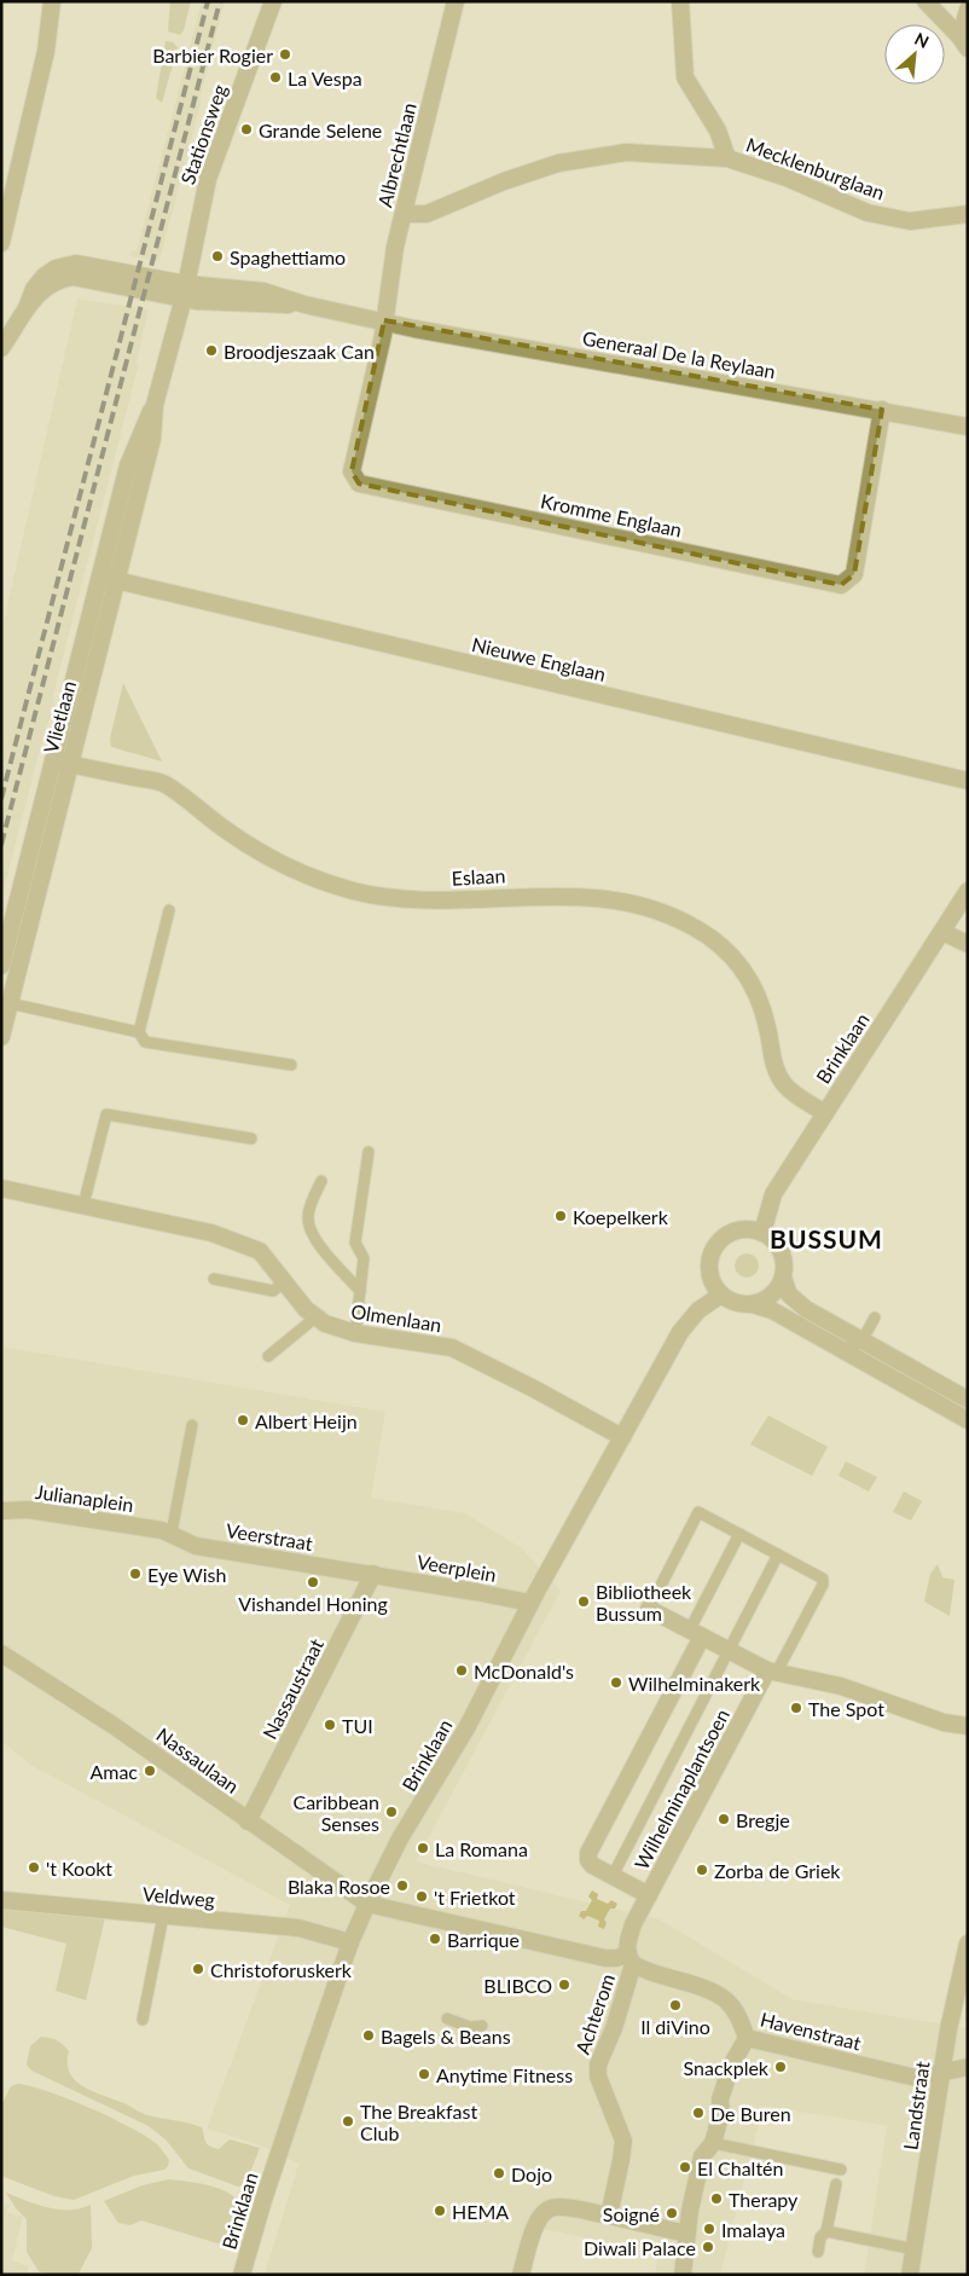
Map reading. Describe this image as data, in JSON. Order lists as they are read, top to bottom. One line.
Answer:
{"streets":{"street":["Stationsweg","Albrechtlaan","Mecklenburglaan","Generaal De la Reylaan","Kromme Englaan","Nieuwe Englaan","Vlietlaan","Eslaan","Brinklaan","Olmenlaan","Julianaplein","Veerstraat","Veerplein","Nassaustraat","Nassaulaan","Wilhelminaplantsoen","Veldweg","Achterom","Havenstraat","Landstraat"]},"crossings":[["Stationsweg","Generaal De la Reylaan"],["Stationsweg","Vlietlaan"],["Albrechtlaan","Mecklenburglaan"],["Albrechtlaan","Generaal De la Reylaan"],["Albrechtlaan","Kromme Englaan"],["Generaal De la Reylaan","Kromme Englaan"],["Generaal De la Reylaan","Vlietlaan"],["Nieuwe Englaan","Vlietlaan"],["Vlietlaan","Eslaan"],["Eslaan","Brinklaan"],["Brinklaan","Olmenlaan"],["Brinklaan","Veerplein"],["Brinklaan","Nassaulaan"],["Brinklaan","Veldweg"],["Brinklaan","Havenstraat"],["Julianaplein","Veerstraat"],["Veerstraat","Veerplein"],["Veerstraat","Nassaustraat"],["Veerplein","Nassaustraat"],["Nassaustraat","Nassaulaan"],["Nassaulaan","Havenstraat"],["Wilhelminaplantsoen","Achterom"],["Wilhelminaplantsoen","Havenstraat"],["Achterom","Havenstraat"],["Havenstraat","Landstraat"]],"districts":["BUSSUM"],"places":["Barbier Rogier","La Vespa","Grande Selene","Spaghettiamo","Broodjeszaak Can","Koepelkerk","Albert Heijn","Eye Wish","Vishandel Honing","Bibliotheek Bussum","McDonald's","Wilhelminakerk","The Spot","TUI","Amac","Caribbean Senses","Bregje","La Romana","'t Kookt","Zorba de Griek","Blaka Rosoe","'t Frietkot","Barrique","Christoforuskerk","BLIBCO","Il diVino","Bagels & Beans","Snackplek","Anytime Fitness","De Buren","The Breakfast Club","El Chaltén","Dojo","Therapy","HEMA","Soigné","Imalaya","Diwali Palace"],"north":"top right"}
